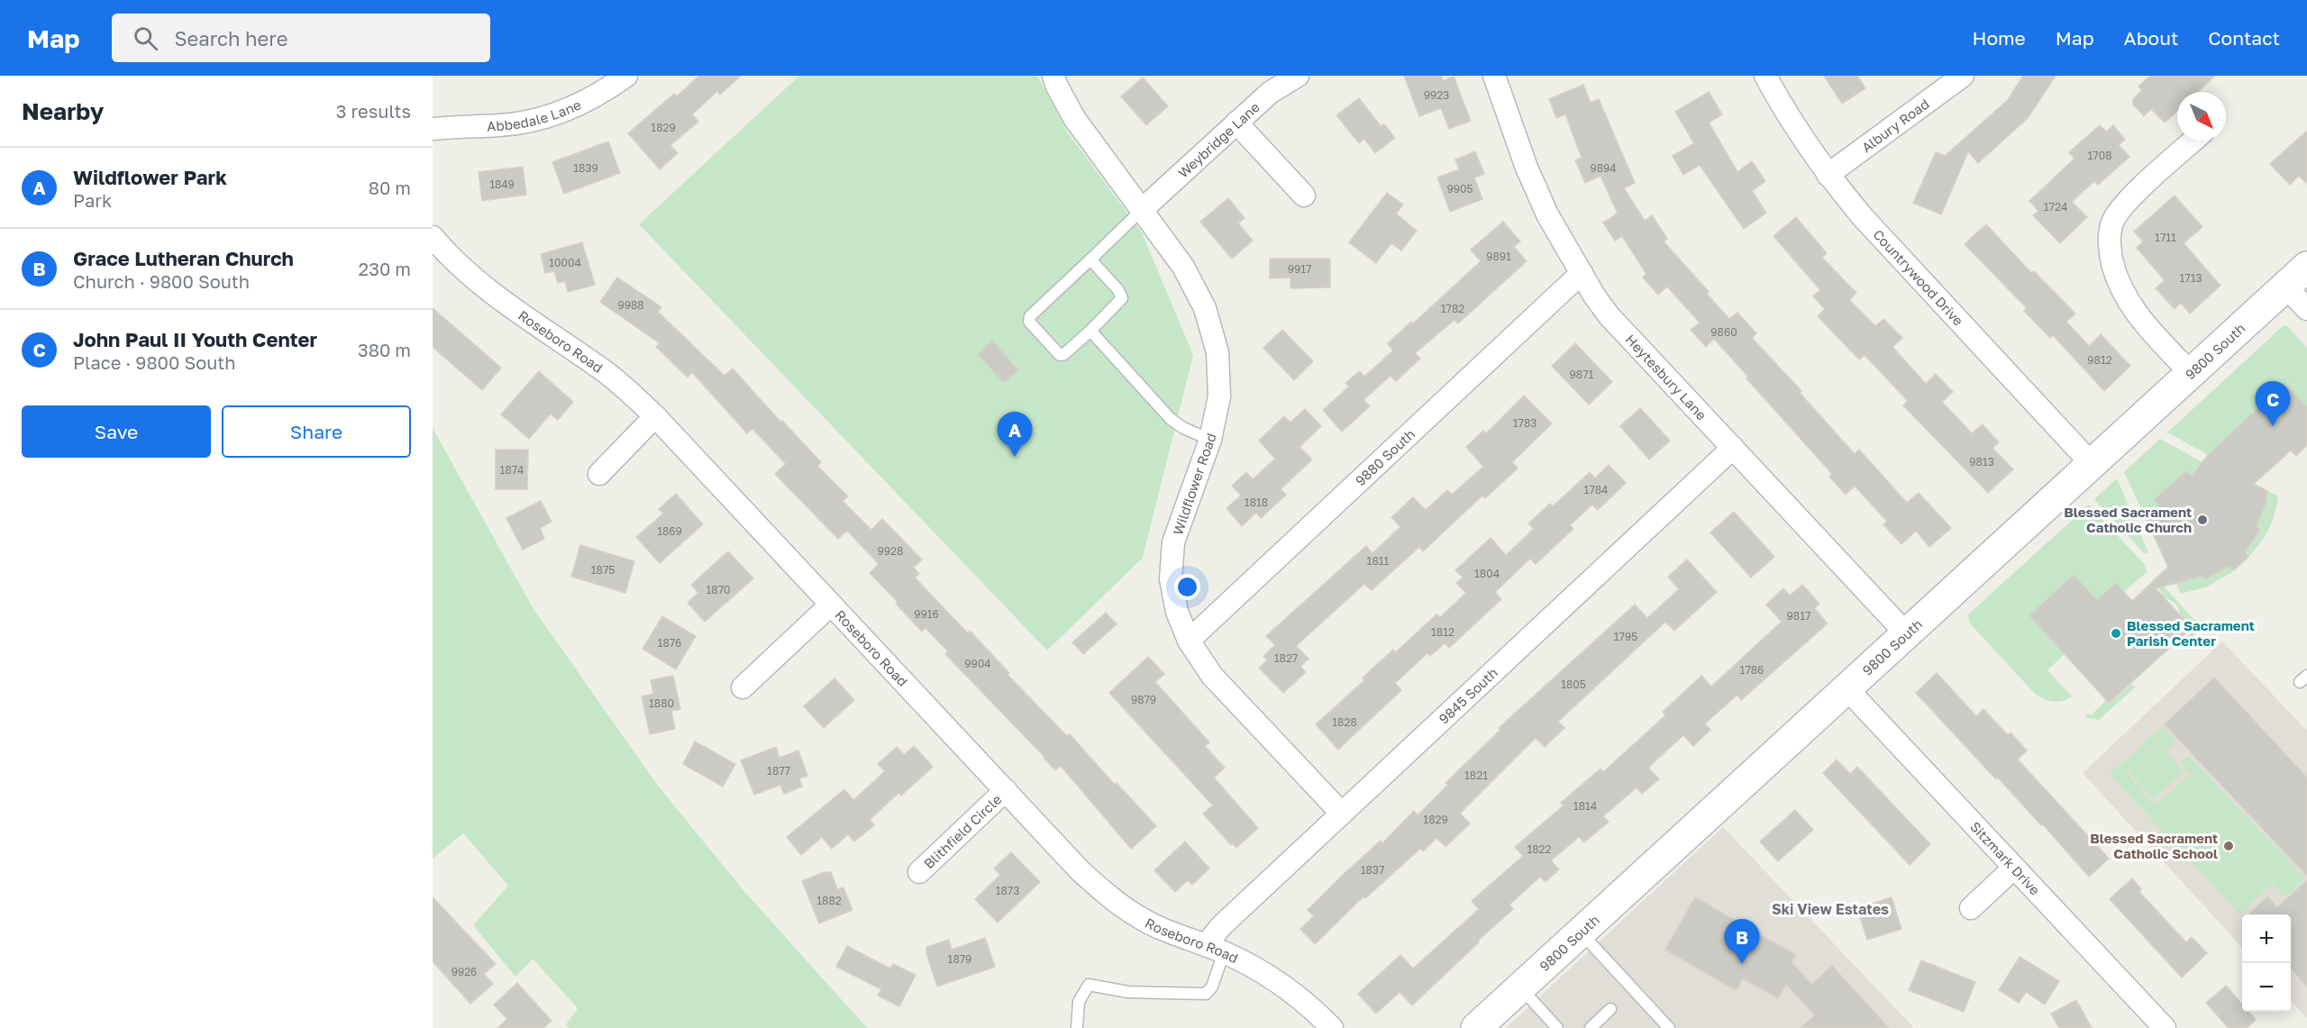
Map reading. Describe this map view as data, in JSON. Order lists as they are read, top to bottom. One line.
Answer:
{"streets":{"street":["Abbedale Lane","Albury Road","Weybridge Lane","Countrywood Drive","Roseboro Road","9800 South","Heytesbury Lane","9880 South","Wildflower Road","9845 South","Blithfield Circle","Sitzmark Drive"]},"crossings":[["Albury Road","Countrywood Drive"],["Weybridge Lane","Wildflower Road"],["Countrywood Drive","9800 South"],["Roseboro Road","9845 South"],["Roseboro Road","Blithfield Circle"],["9800 South","Heytesbury Lane"],["9800 South","Sitzmark Drive"],["Heytesbury Lane","9880 South"],["Heytesbury Lane","9845 South"],["9880 South","Wildflower Road"],["Wildflower Road","9845 South"]],"districts":["Ski View Estates"],"places":["Blessed Sacrament Catholic Church","Blessed Sacrament Parish Center","Blessed Sacrament Catholic School"],"house_numbers":["9923","1829","1708","1839","9894","1849","9905","1724","1711","9891","10004","9917","1713","9988","1782","9860","9812","9871","1783","9813","1874","1784","1818","1869","9928","1811","1875","1804","1870","9916","9817","1812","1795","1876","1827","9904","1786","1805","9879","1880","1828","1877","1821","1814","1829","1822","1837","1873","1882","1879","9926"],"north":"bottom right","page":{"header":"Map","search":"Search here","nav":["Home","Map","About","Contact"],"heading":["Nearby","3 results"],"list":[{"mark":"A","name":"Wildflower Park","note":"Park","value":"80 m"},{"mark":"B","name":"Grace Lutheran Church","note":"Church · 9800 South","value":"230 m"},{"mark":"C","name":"John Paul II Youth Center","note":"Place · 9800 South","value":"380 m"}],"pins":["C","A","B"],"buttons":["Save","Share"],"map_buttons":["+","−"]}}
